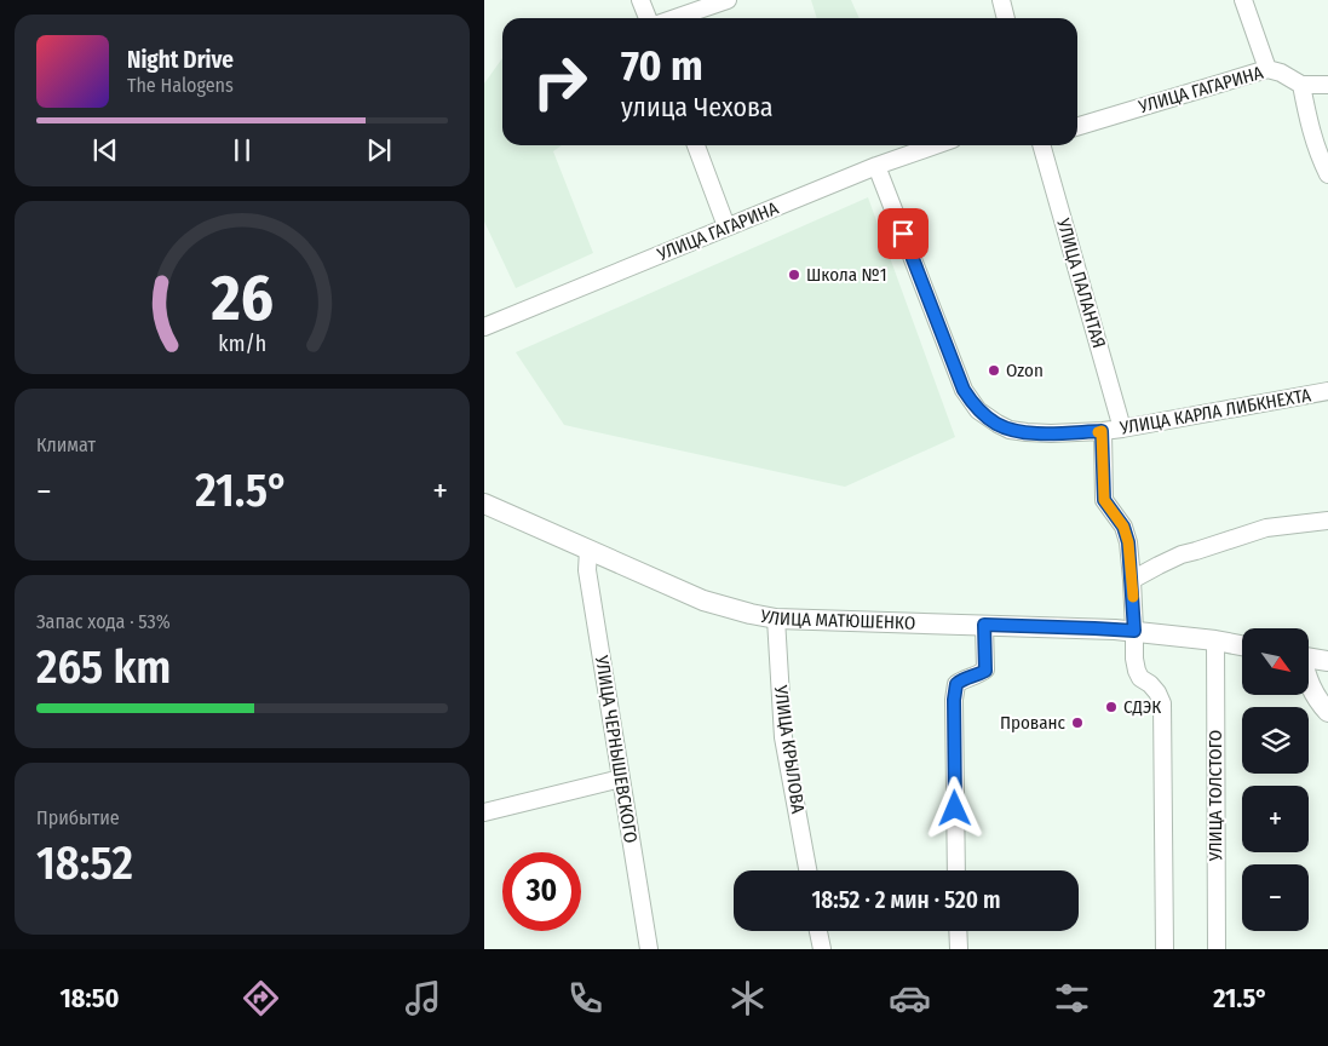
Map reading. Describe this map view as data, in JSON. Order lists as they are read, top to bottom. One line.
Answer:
{"streets":{"main road":["УЛИЦА МАТЮШЕНКО"],"street":["УЛИЦА ГАГАРИНА","УЛИЦА ПАЛАНТАЯ","УЛИЦА КАРЛА ЛИБКНЕХТА","УЛИЦА ЧЕРНЫШЕВСКОГО","УЛИЦА КРЫЛОВА","УЛИЦА ТОЛСТОГО"]},"crossings":[["УЛИЦА ГАГАРИНА","УЛИЦА КАРЛА ЛИБКНЕХТА"],["УЛИЦА ПАЛАНТАЯ","УЛИЦА КАРЛА ЛИБКНЕХТА"],["УЛИЦА МАТЮШЕНКО","УЛИЦА ЧЕРНЫШЕВСКОГО"],["УЛИЦА МАТЮШЕНКО","УЛИЦА КРЫЛОВА"],["УЛИЦА МАТЮШЕНКО","УЛИЦА ТОЛСТОГО"]],"places":["Школа №1","Ozon","СДЭК","Прованс"],"north":"bottom right","page":{"turn":["70 m","улица Чехова"],"song":["Night Drive","The Halogens"],"tile":["Климат",["Запас хода · 53%","265 km"],["Прибытие","18:52"]],"heat":["−","21.5°","+"],"map_buttons":["+","−"],"limit":"30","trip":"18:52 · 2 мин · 520 m","tabs":["18:50","21.5°"],"gauge":["26","km/h"]}}
